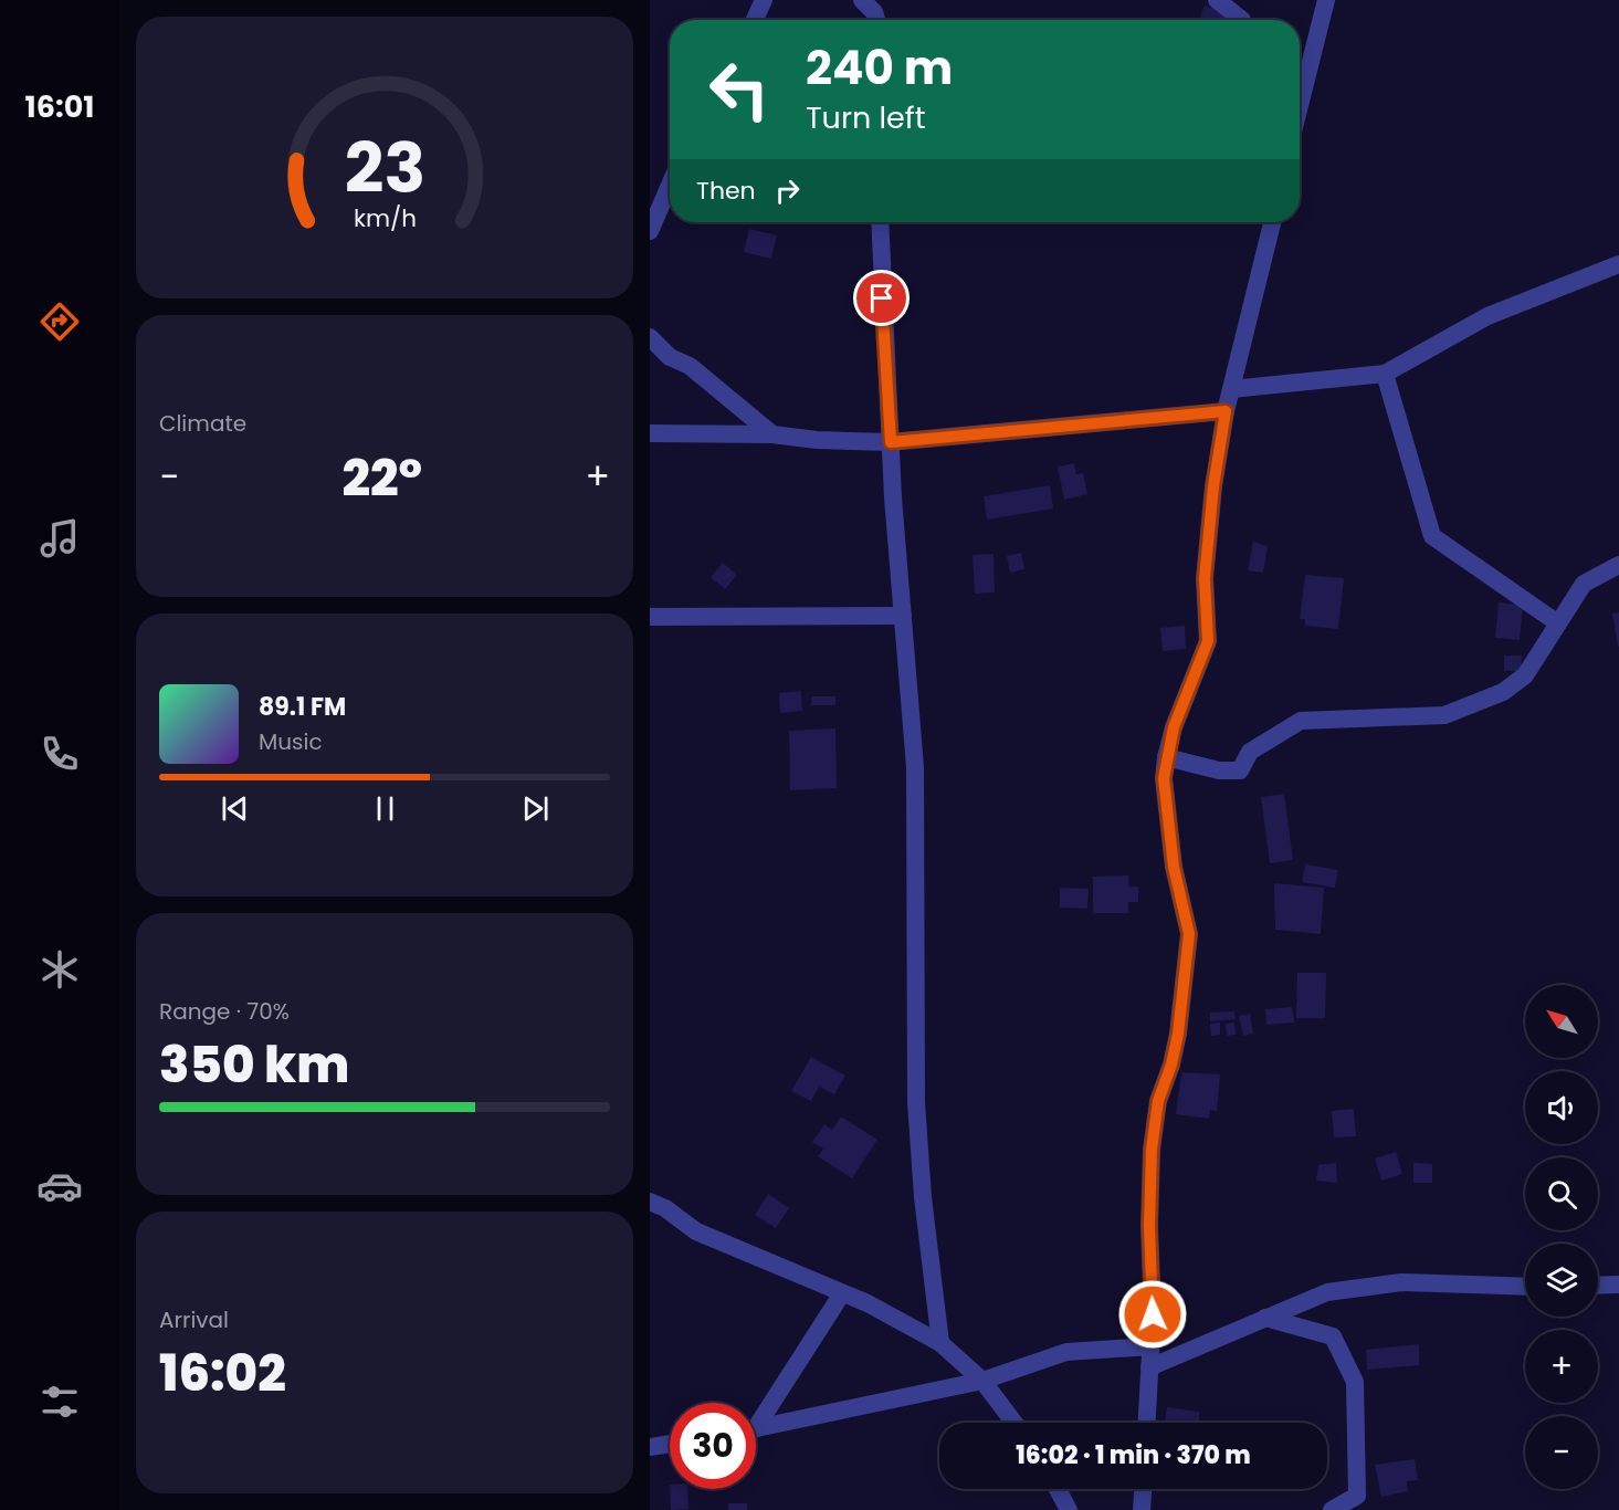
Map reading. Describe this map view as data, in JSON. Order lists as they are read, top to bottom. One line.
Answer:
{"north":"top left","page":{"tabs":"16:01","turn":["240 m","Turn left"],"then":"Then","tile":["Climate",["Range · 70%","350 km"],["Arrival","16:02"]],"heat":["−","22°","+"],"song":["89.1 FM","Music"],"map_buttons":["+","−"],"limit":"30","trip":"16:02 · 1 min · 370 m","gauge":["23","km/h"]}}
